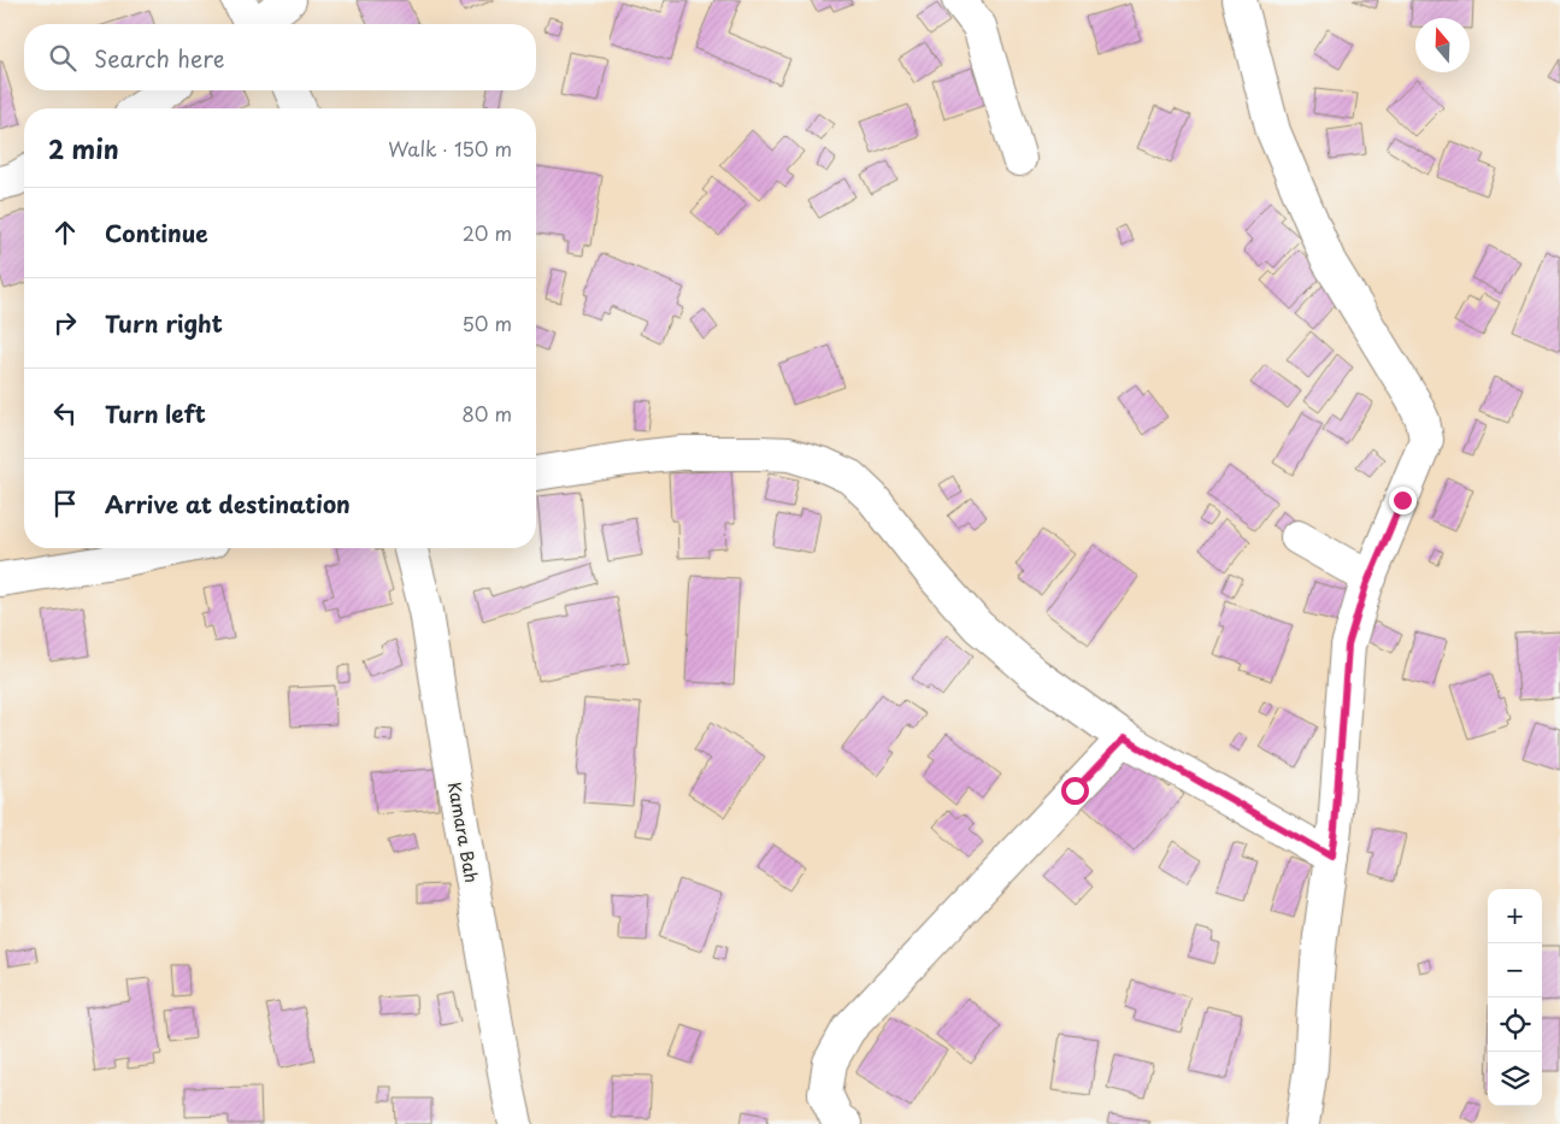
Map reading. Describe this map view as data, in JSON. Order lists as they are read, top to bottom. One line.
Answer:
{"streets":{"street":["Kamara Bah"]},"north":"top","page":{"search":"Search here","heading":["2 min","Walk · 150 m"],"list":[["Continue","20 m"],["Turn right","50 m"],["Turn left","80 m"],"Arrive at destination"],"map_buttons":["+","−"]}}
